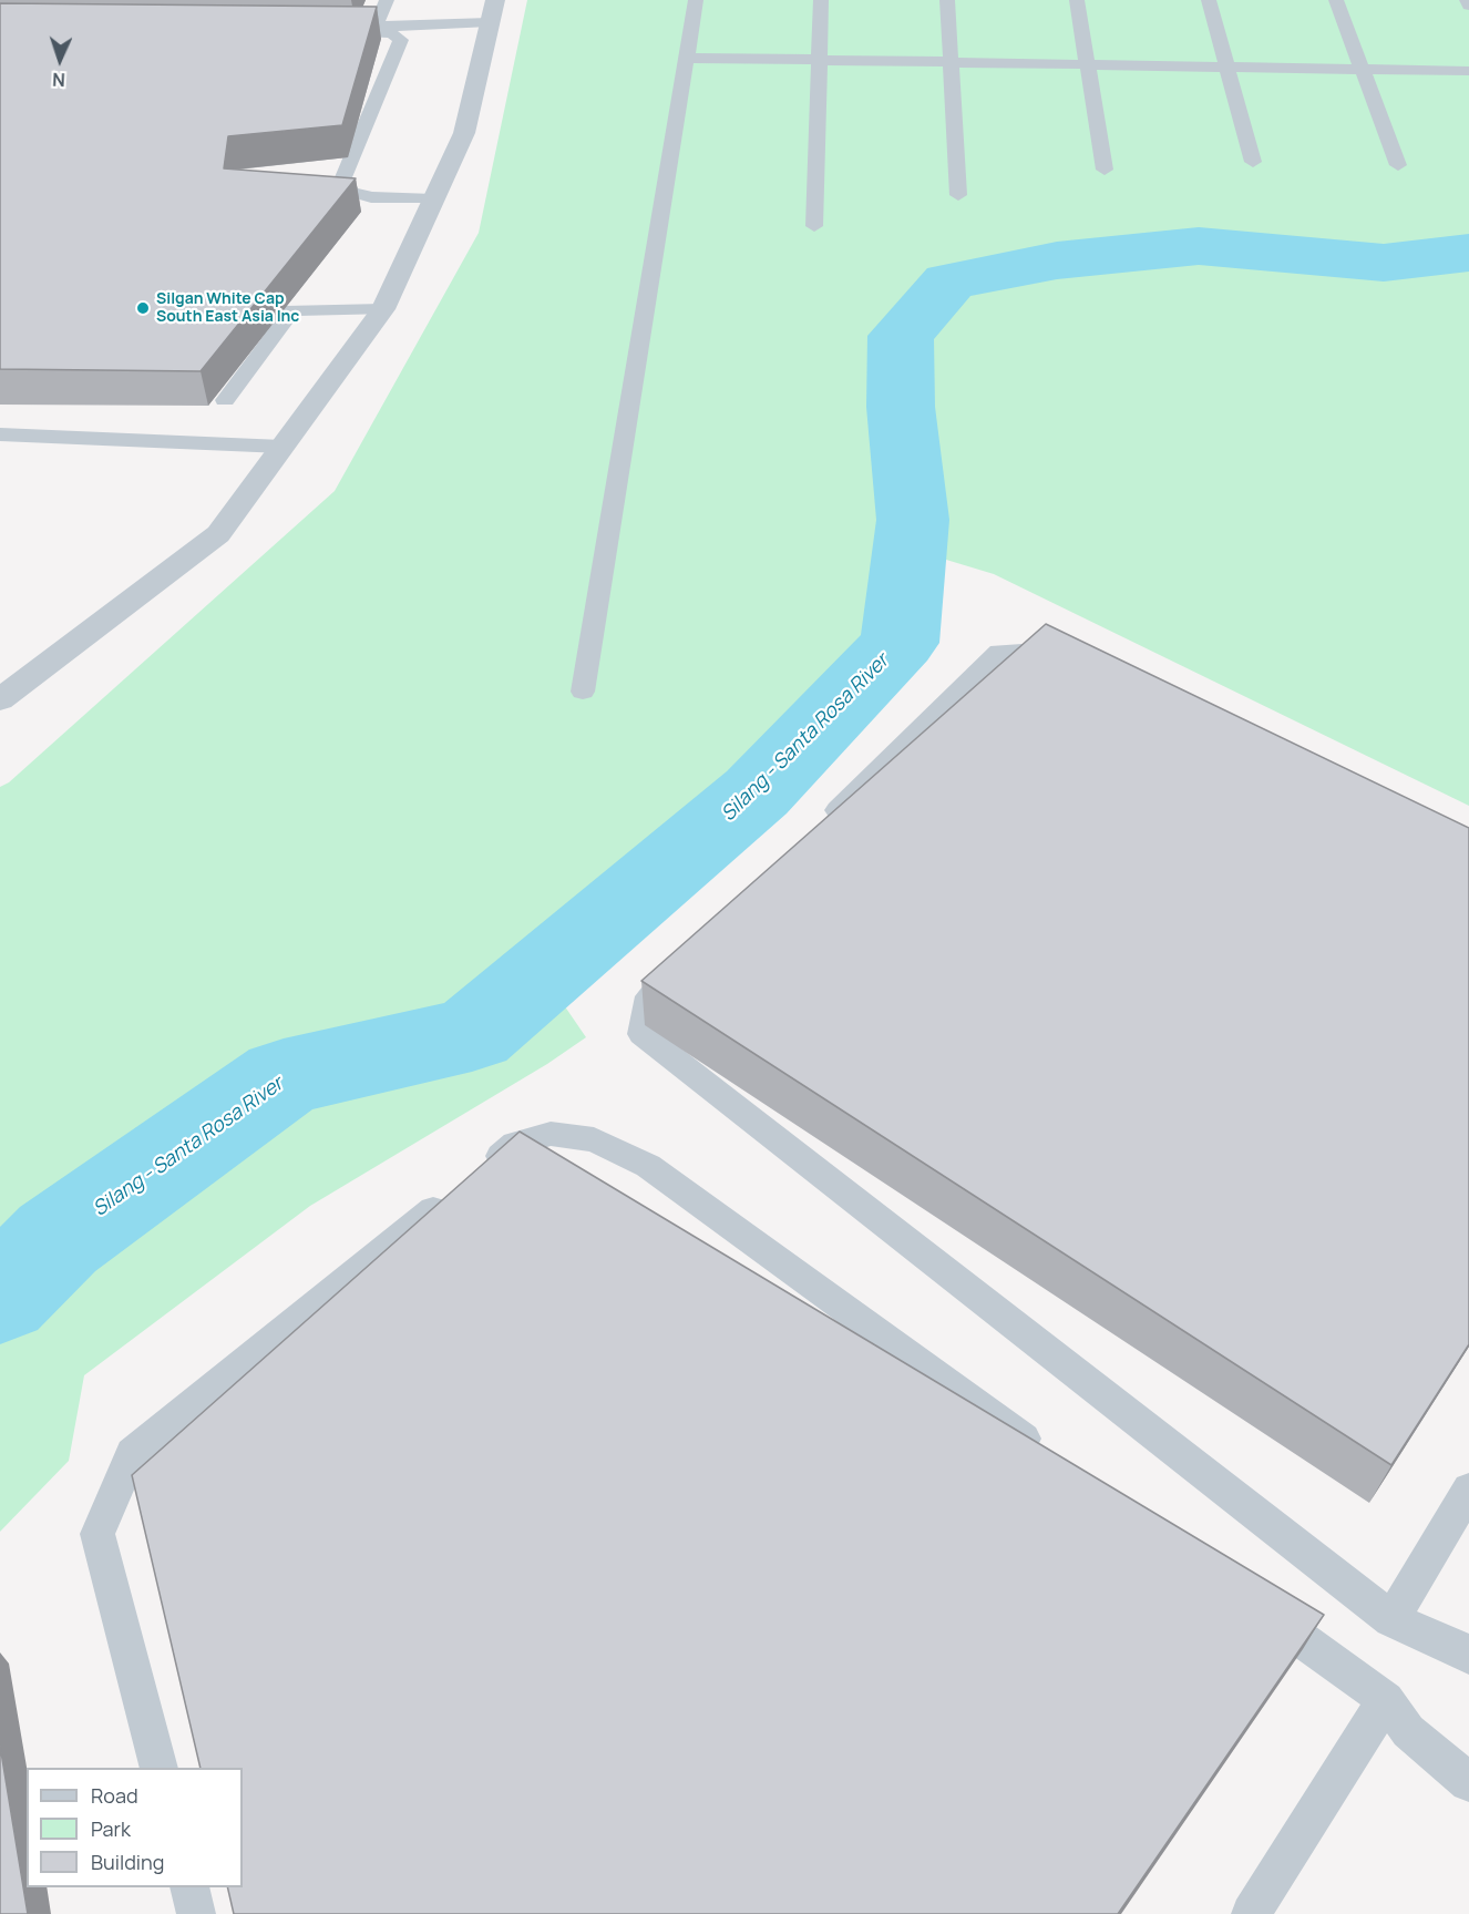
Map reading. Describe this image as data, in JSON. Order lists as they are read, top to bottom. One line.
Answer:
{"water":["Silang - Santa Rosa River"],"places":["Silgan White Cap South East Asia Inc"],"legend":["Road","Park","Building"],"north":"bottom"}
